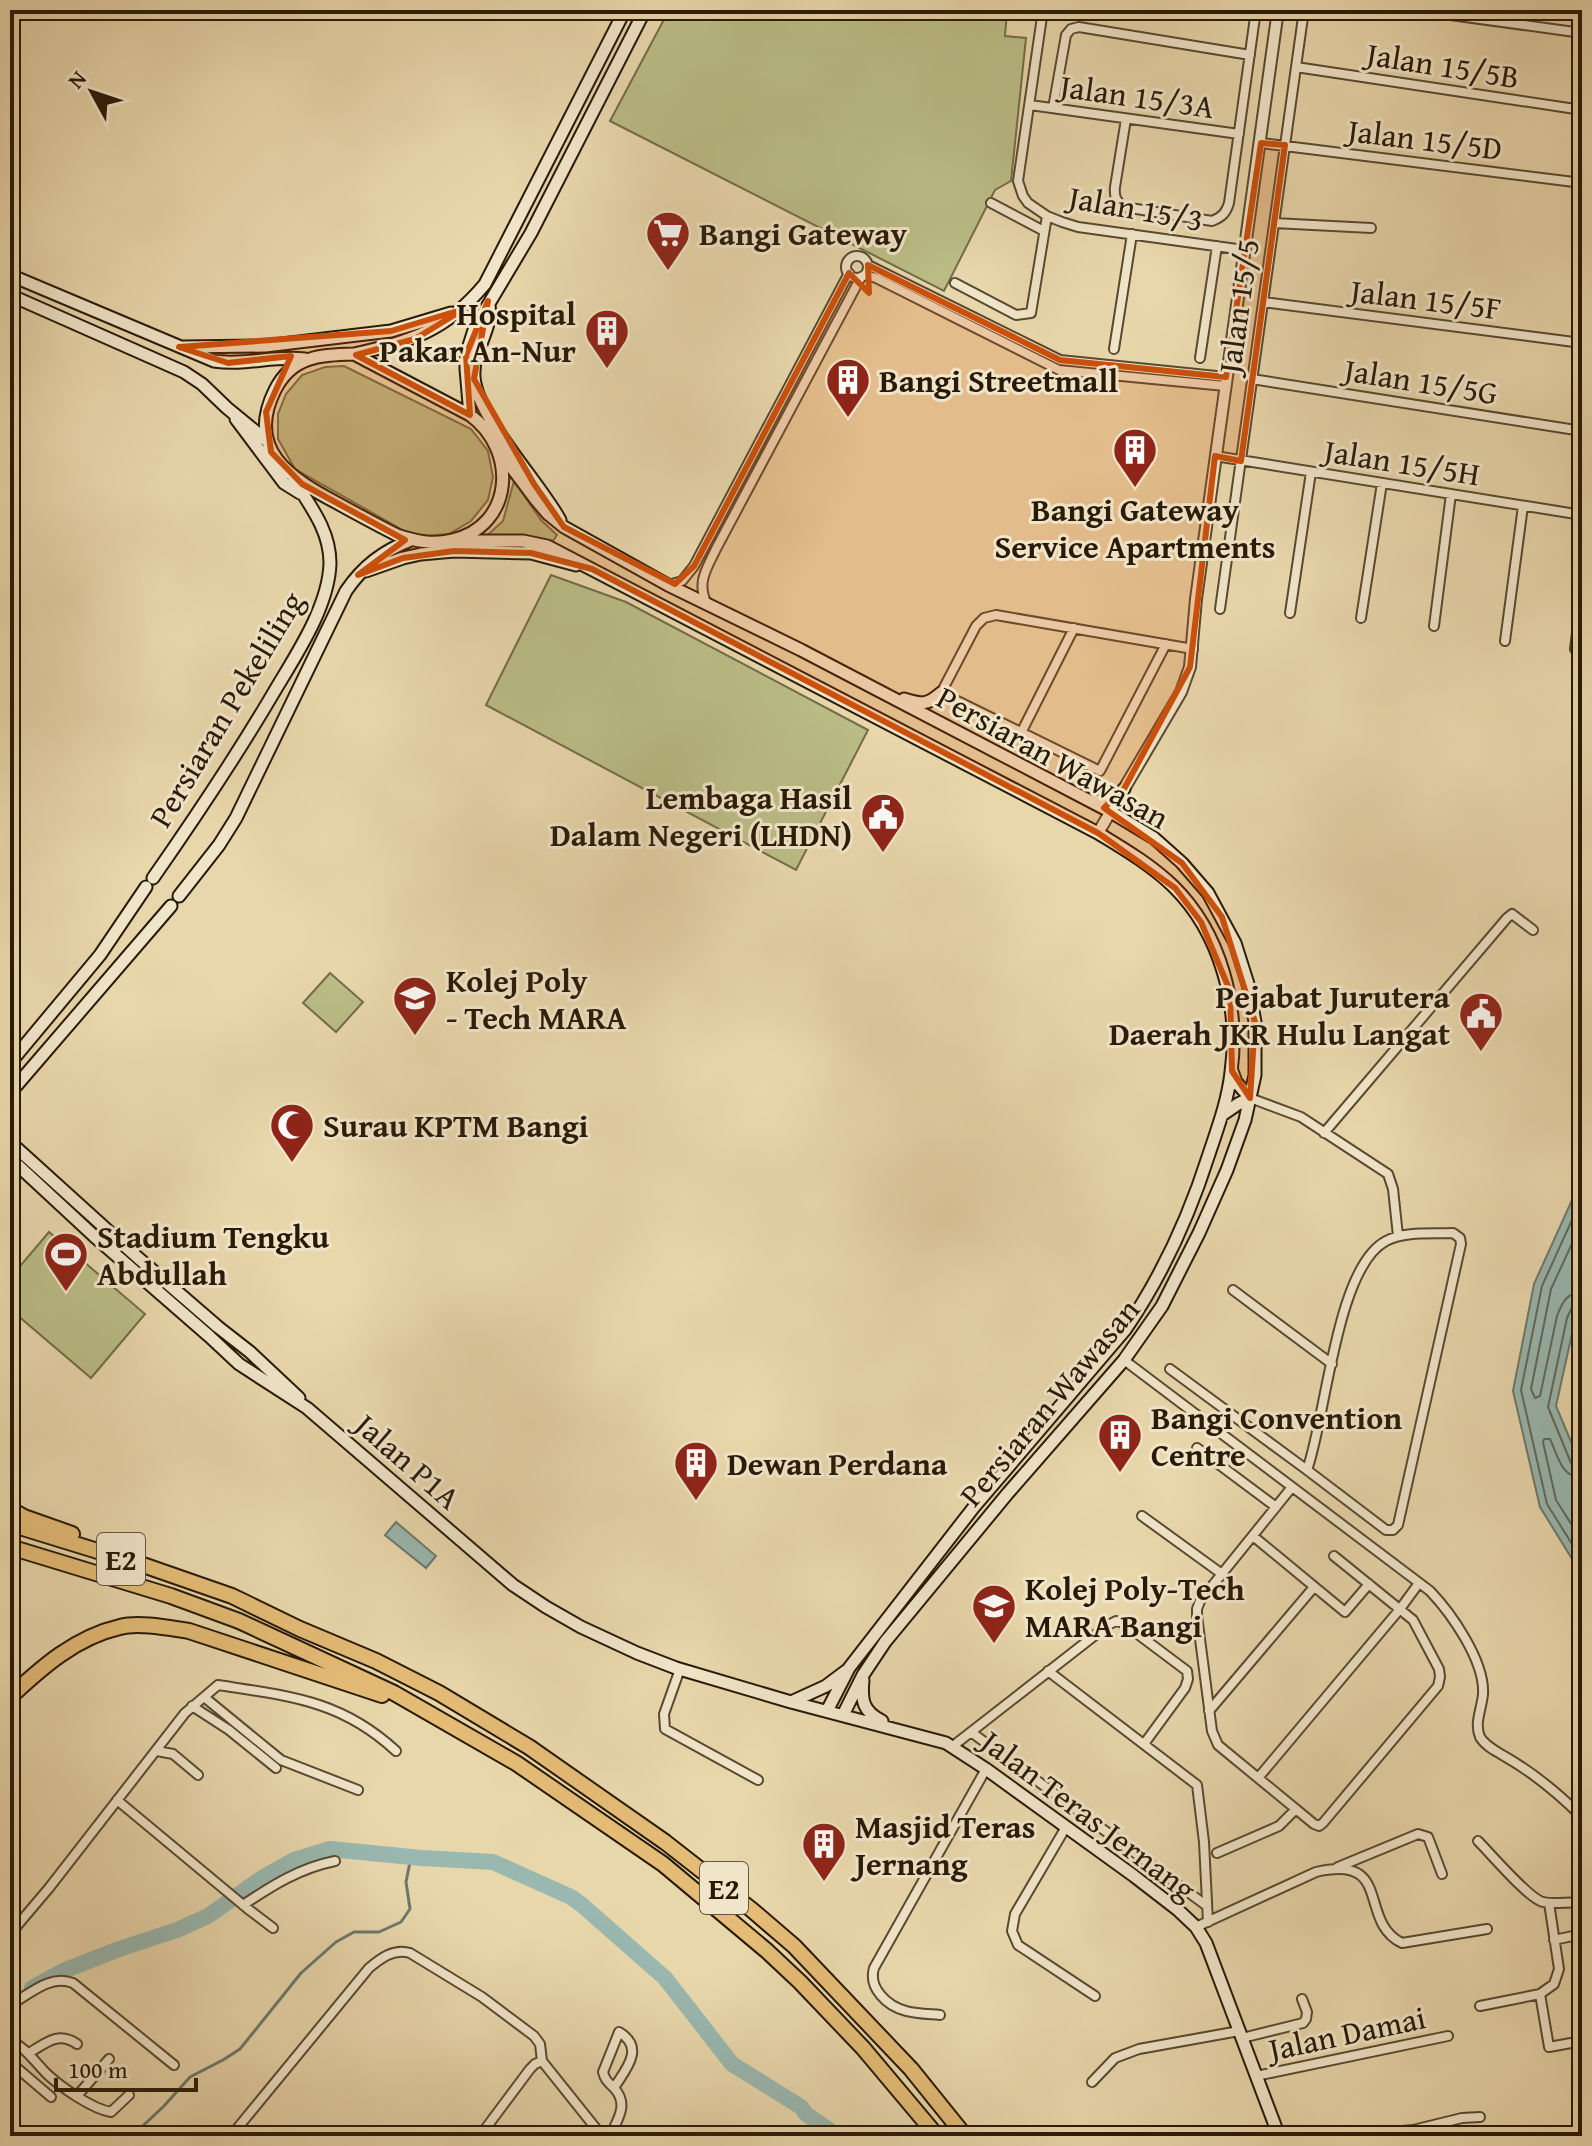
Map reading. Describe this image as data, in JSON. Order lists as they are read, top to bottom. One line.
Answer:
{"streets":{"highway":["E2"],"main road":["Persiaran Pekeliling","Persiaran Wawasan","Jalan P1A","Jalan Teras Jernang"],"street":["Jalan 15/5B","Jalan 15/3A","Jalan 15/5D","Jalan 15/3","Jalan 15/5F","Jalan 15/5","Jalan 15/5G","Jalan 15/5H","Jalan Damai"]},"crossings":[["Jalan 15/5B","Jalan 15/5"],["Jalan 15/3A","Jalan 15/3"],["Jalan 15/5D","Jalan 15/5"],["Jalan 15/5F","Jalan 15/5"],["Jalan 15/5","Jalan 15/5G"],["Jalan 15/5","Jalan 15/5H"],["Persiaran Pekeliling","Persiaran Wawasan"],["Persiaran Wawasan","Jalan P1A"],["Persiaran Wawasan","Jalan Teras Jernang"],["Jalan P1A","Jalan Teras Jernang"],["Jalan Teras Jernang","Jalan Damai"]],"places":{"supermarket":["Bangi Gateway"],"building":["Hospital Pakar An-Nur","Bangi Streetmall","Bangi Gateway Service Apartments","Bangi Convention Centre","Dewan Perdana","Masjid Teras Jernang"],"public building":["Lembaga Hasil Dalam Negeri (LHDN)","Pejabat Jurutera Daerah JKR Hulu Langat"],"school or university":["Kolej Poly - Tech MARA","Kolej Poly-Tech MARA Bangi"],"mosque":["Surau KPTM Bangi"],"sports":["Stadium Tengku Abdullah"]},"scale_bar":"100 m","north":"top left"}
